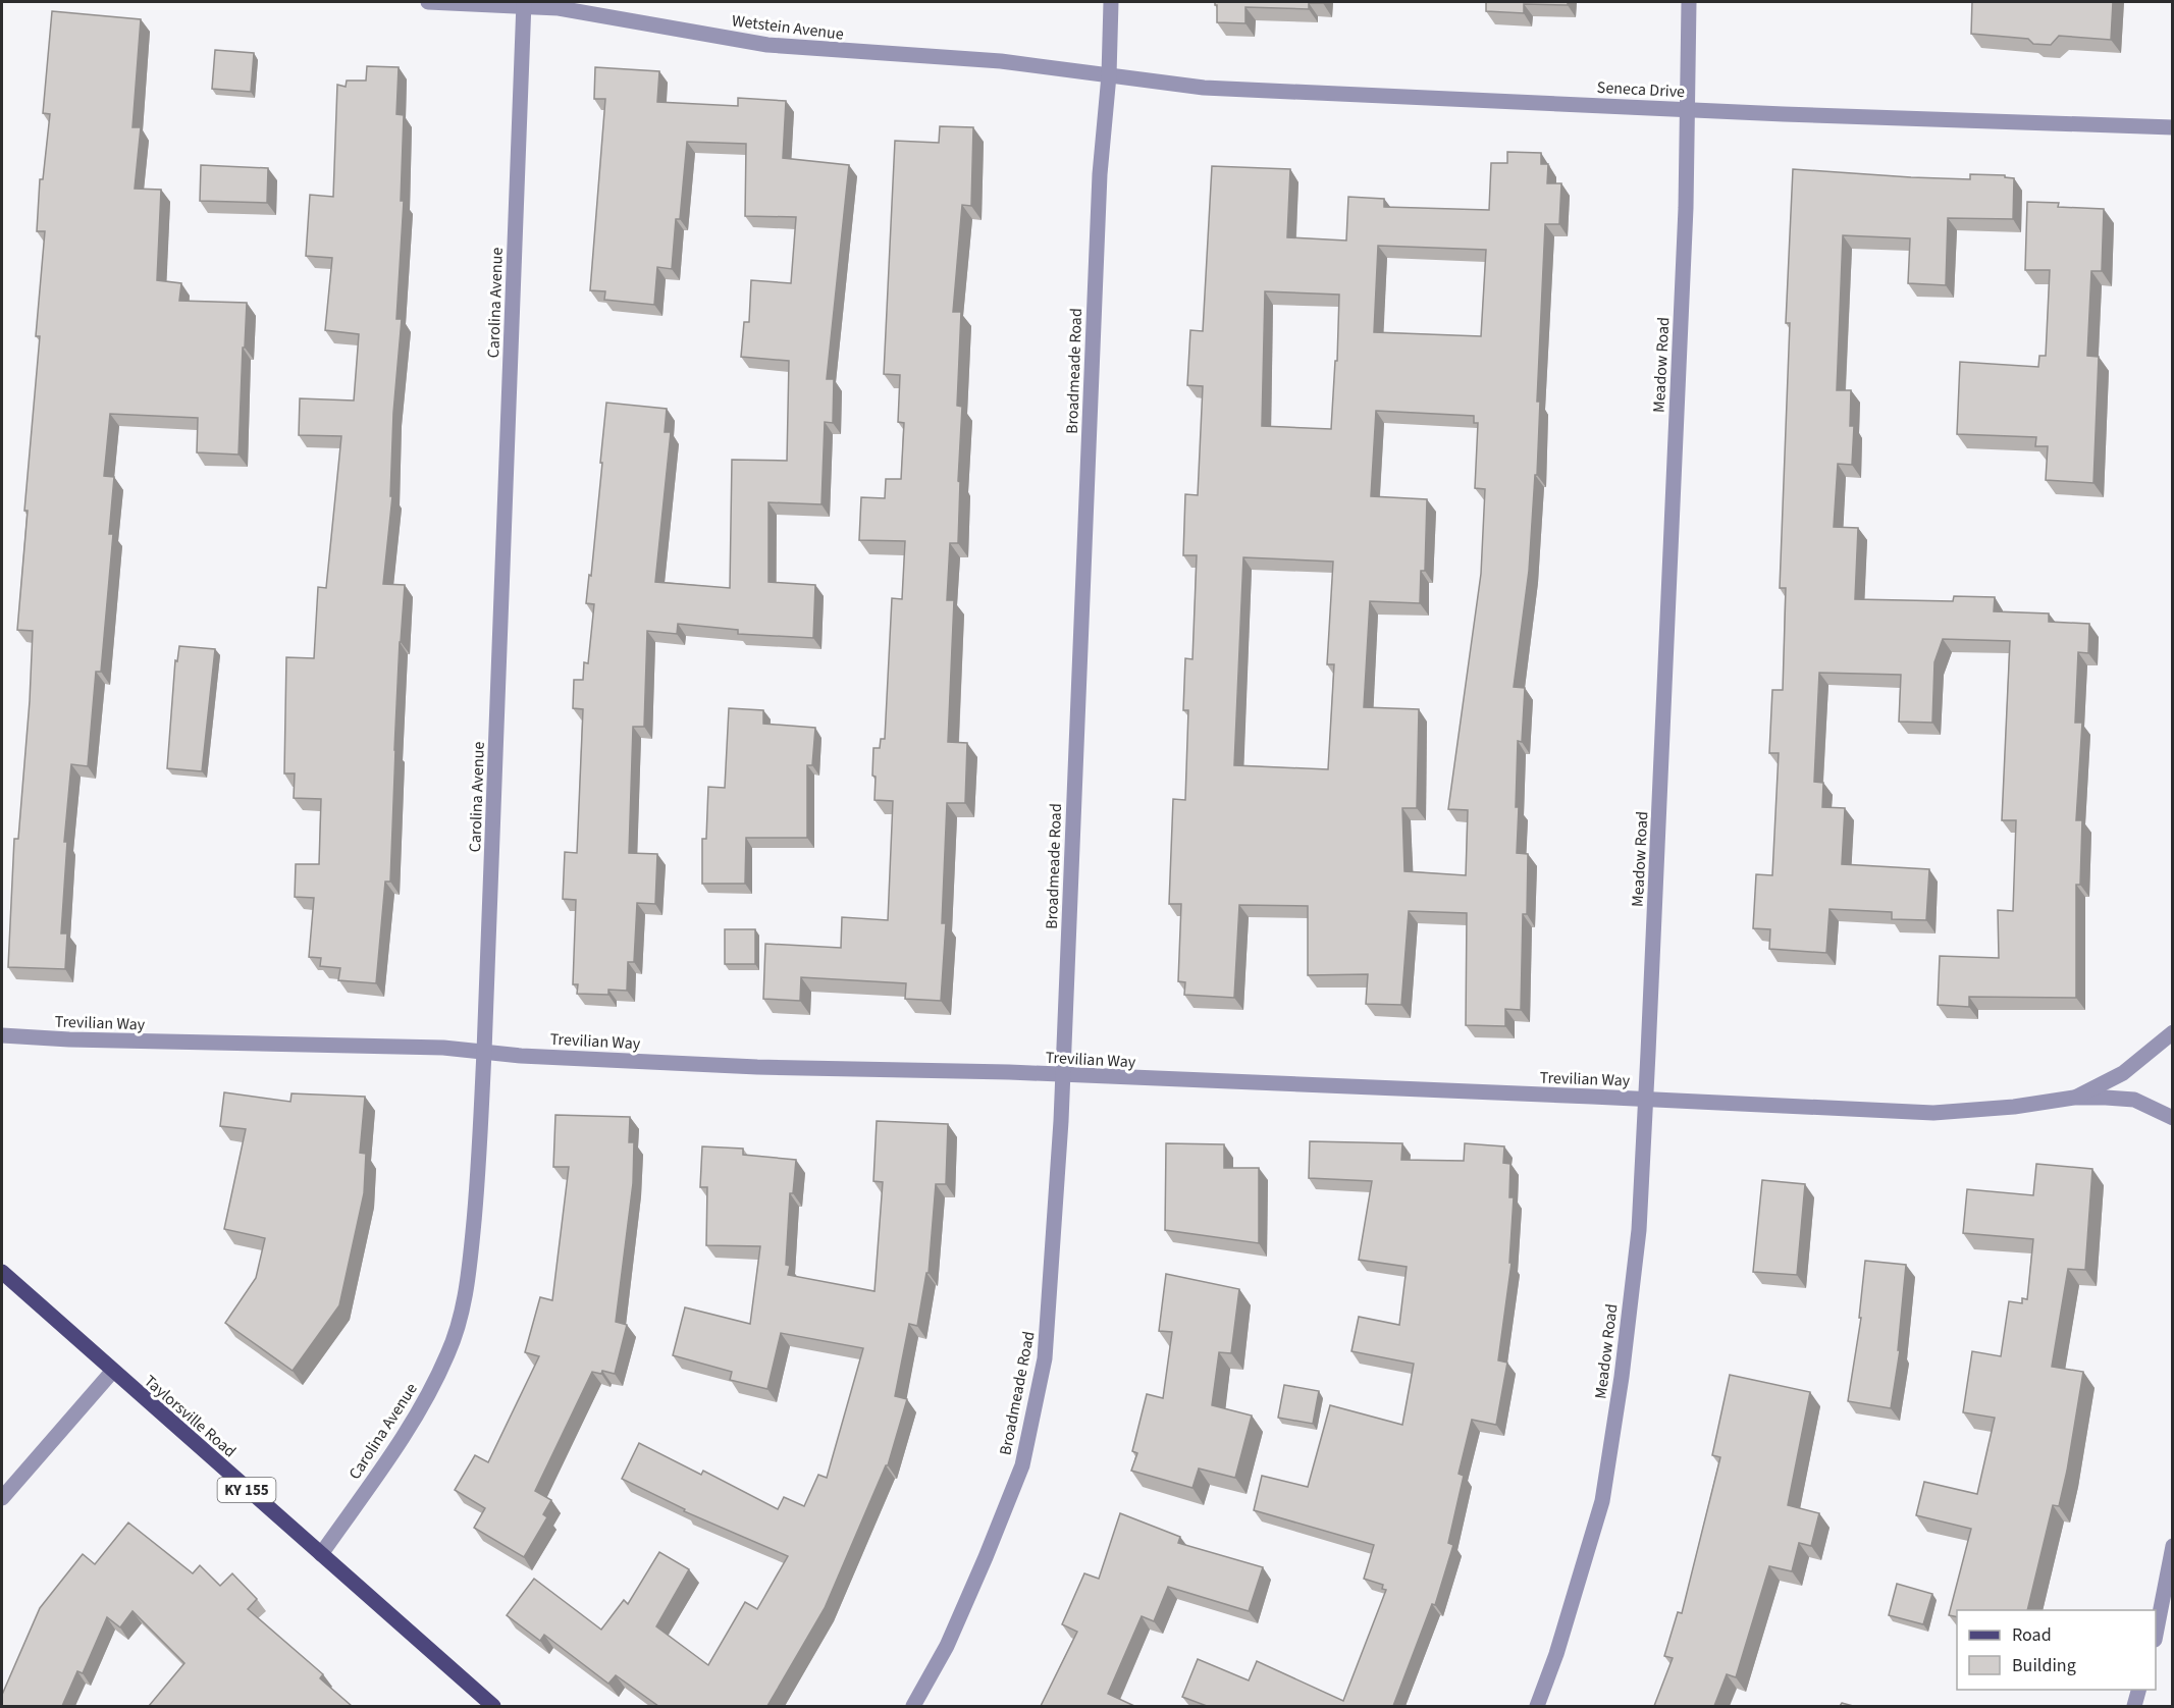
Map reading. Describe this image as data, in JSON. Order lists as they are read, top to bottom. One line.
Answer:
{"streets":{"main road":["Taylorsville Road","KY 155"],"street":["Wetstein Avenue","Seneca Drive","Carolina Avenue","Meadow Road","Broadmeade Road","Trevilian Way"]},"crossings":[["Wetstein Avenue","Seneca Drive"],["Wetstein Avenue","Carolina Avenue"],["Wetstein Avenue","Broadmeade Road"],["Seneca Drive","Meadow Road"],["Seneca Drive","Broadmeade Road"],["Carolina Avenue","Trevilian Way"],["Carolina Avenue","Taylorsville Road"],["Meadow Road","Trevilian Way"],["Broadmeade Road","Trevilian Way"]],"legend":["Road","Building"]}
